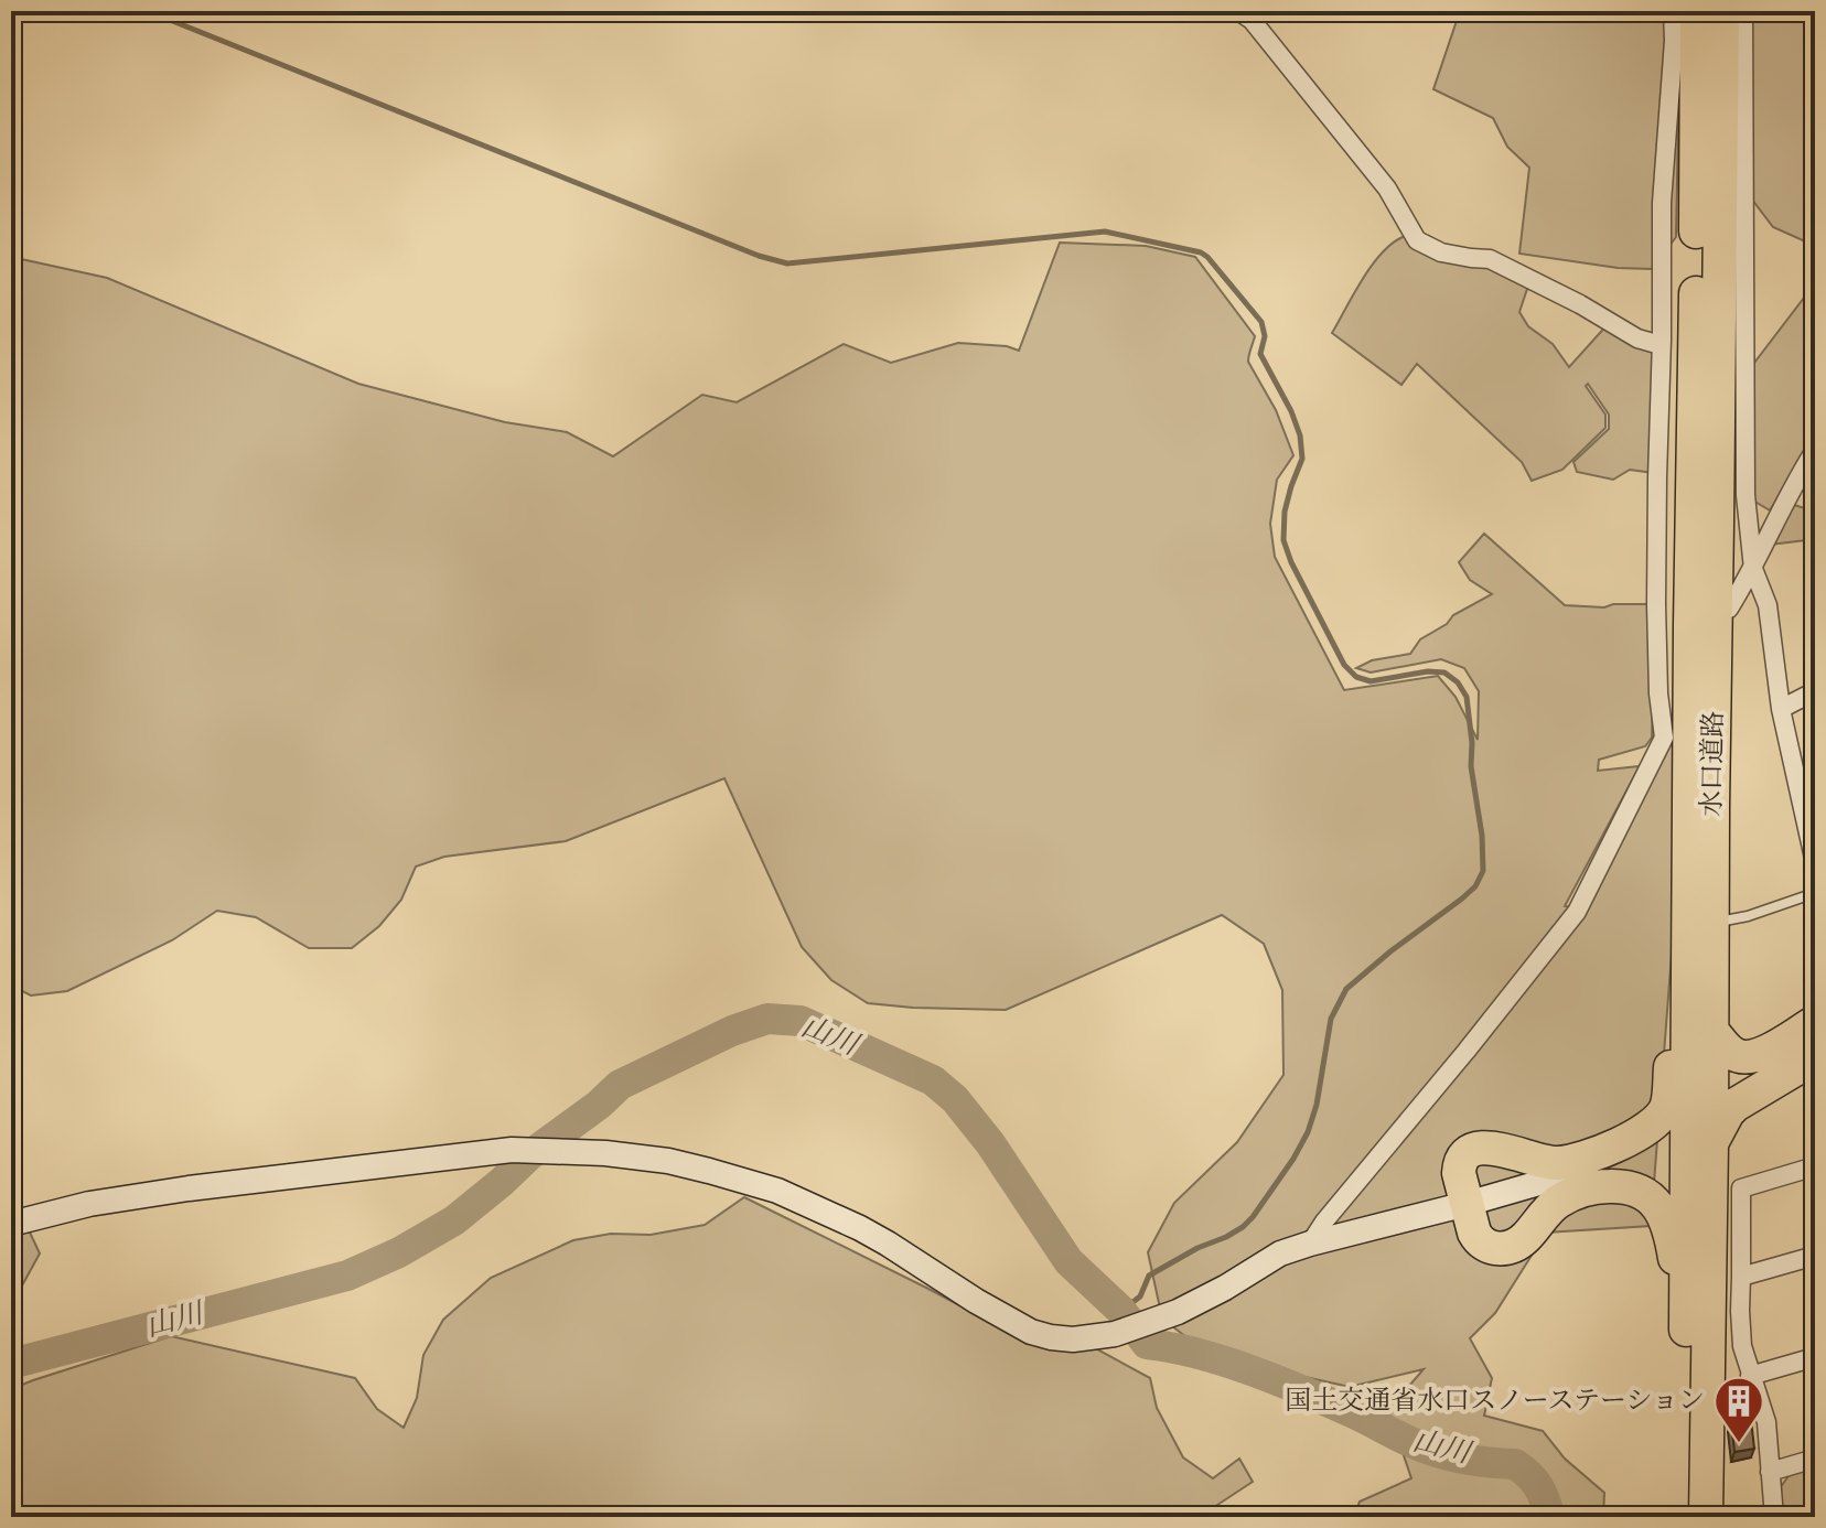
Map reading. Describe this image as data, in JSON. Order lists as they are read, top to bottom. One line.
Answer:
{"streets":{"highway":["水口道路"]},"water":["山川"],"places":{"building":["国土交通省水口スノーステーション"]}}
